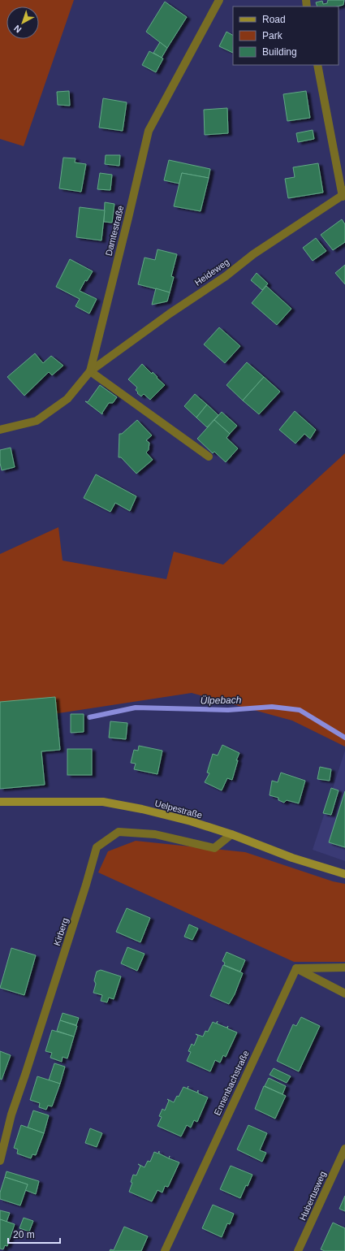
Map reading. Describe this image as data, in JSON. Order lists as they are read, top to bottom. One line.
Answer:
{"streets":{"main road":["Uelpestraße"],"street":["Damtestraße","Heideweg","Kirberg","Ennenbachstraße","Hubertusweg"]},"crossings":[["Damtestraße","Heideweg"],["Uelpestraße","Kirberg"]],"water":["Ülpebach"],"legend":["Road","Park","Building"],"scale_bar":"20 m","north":"bottom left"}
